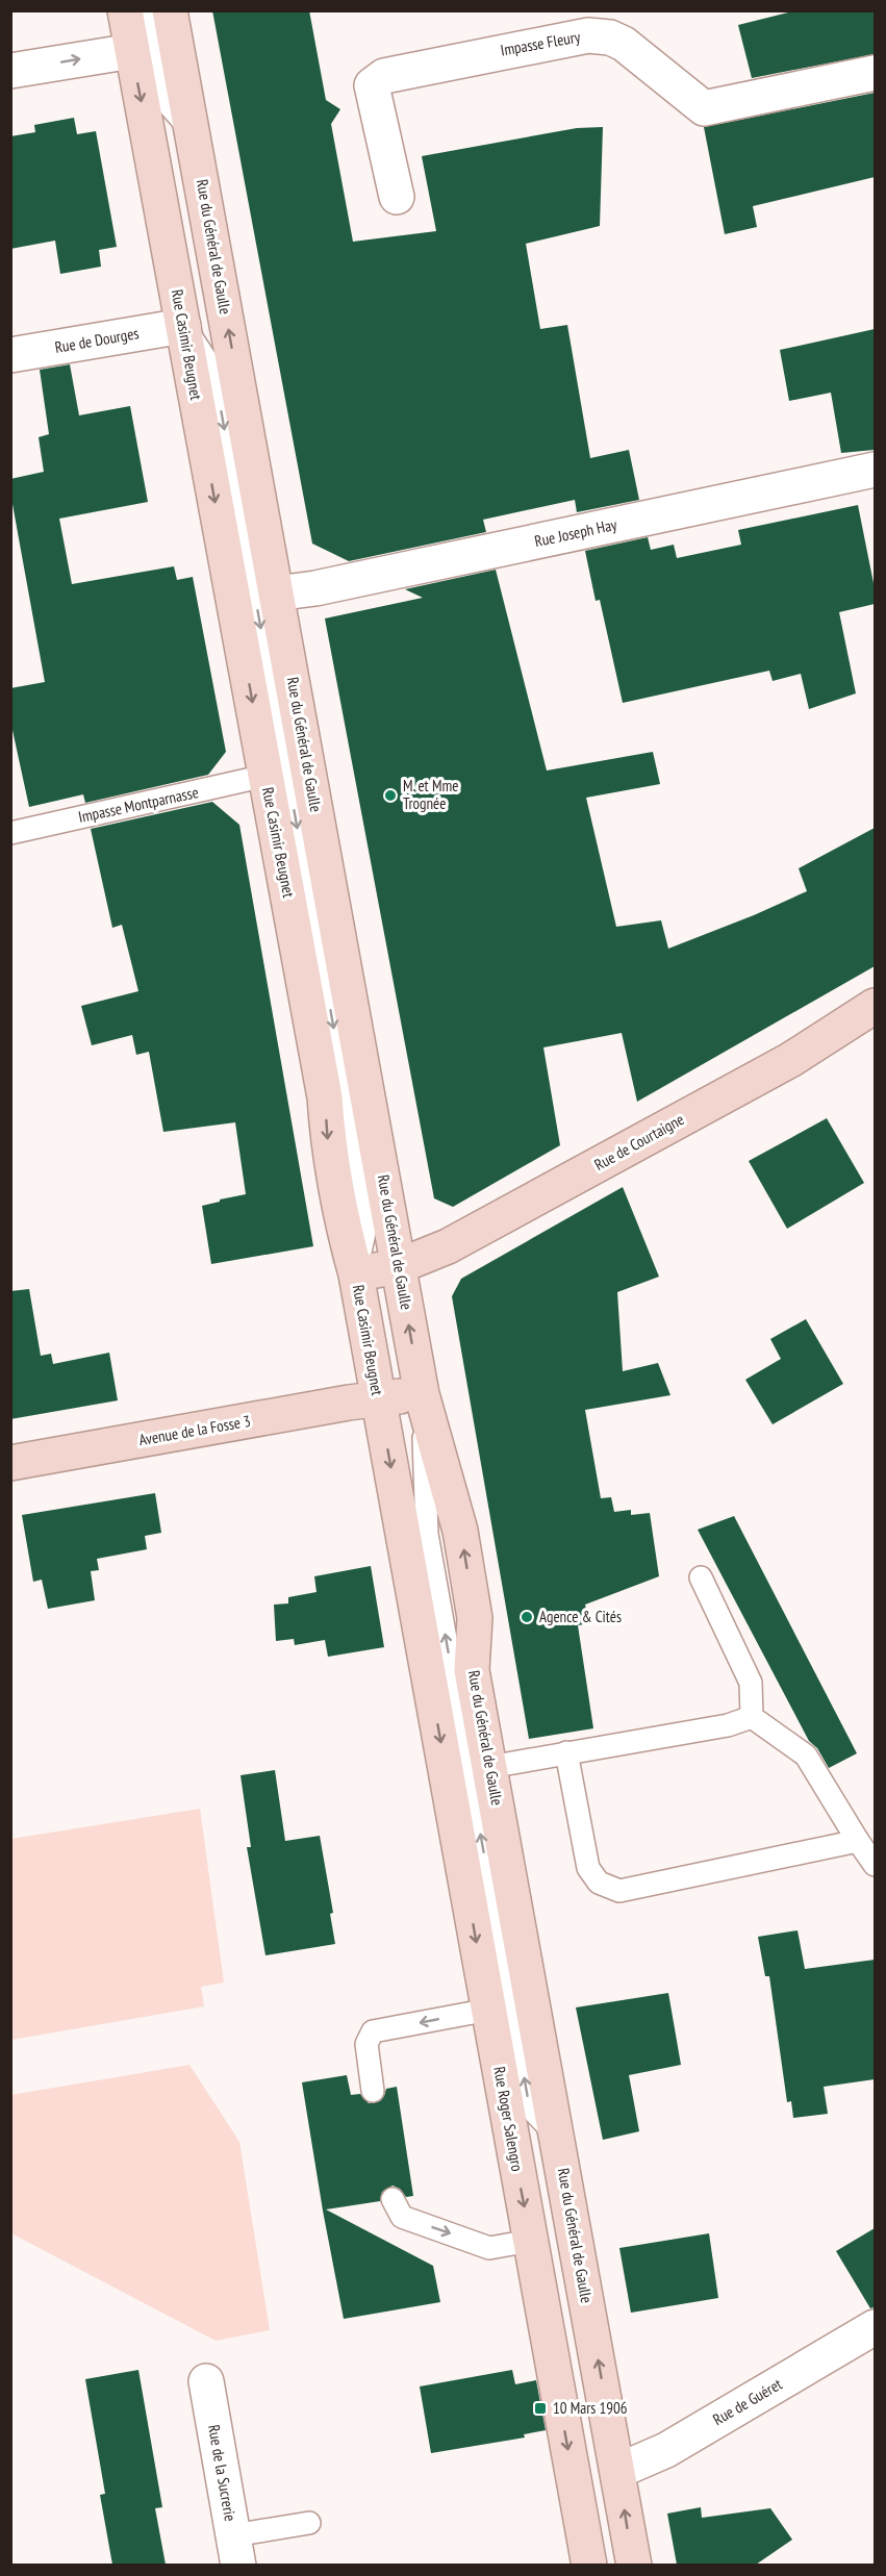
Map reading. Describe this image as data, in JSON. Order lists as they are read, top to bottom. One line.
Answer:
{"streets":{"main road":["Rue du Général de Gaulle","Rue Casimir Beugnet","Rue de Courtaigne","Avenue de la Fosse 3","Rue Roger Salengro"],"street":["Impasse Fleury","Rue de Dourges","Rue Joseph Hay","Rue de Guéret","Rue de la Sucrerie"],"lane":["Impasse Montparnasse"]},"crossings":[["Rue du Général de Gaulle","Rue Joseph Hay"],["Rue du Général de Gaulle","Rue de Courtaigne"],["Rue du Général de Gaulle","Avenue de la Fosse 3"],["Rue du Général de Gaulle","Rue de Guéret"],["Rue de Dourges","Rue Casimir Beugnet"],["Rue Casimir Beugnet","Impasse Montparnasse"],["Rue Casimir Beugnet","Rue de Courtaigne"],["Rue Casimir Beugnet","Avenue de la Fosse 3"],["Rue Casimir Beugnet","Rue Roger Salengro"]],"one_way":["Rue du Général de Gaulle","Rue Casimir Beugnet","Rue Roger Salengro"],"places":{"other":["M. et Mme Trognée","Agence & Cités"],"transit":["10 Mars 1906"]}}
